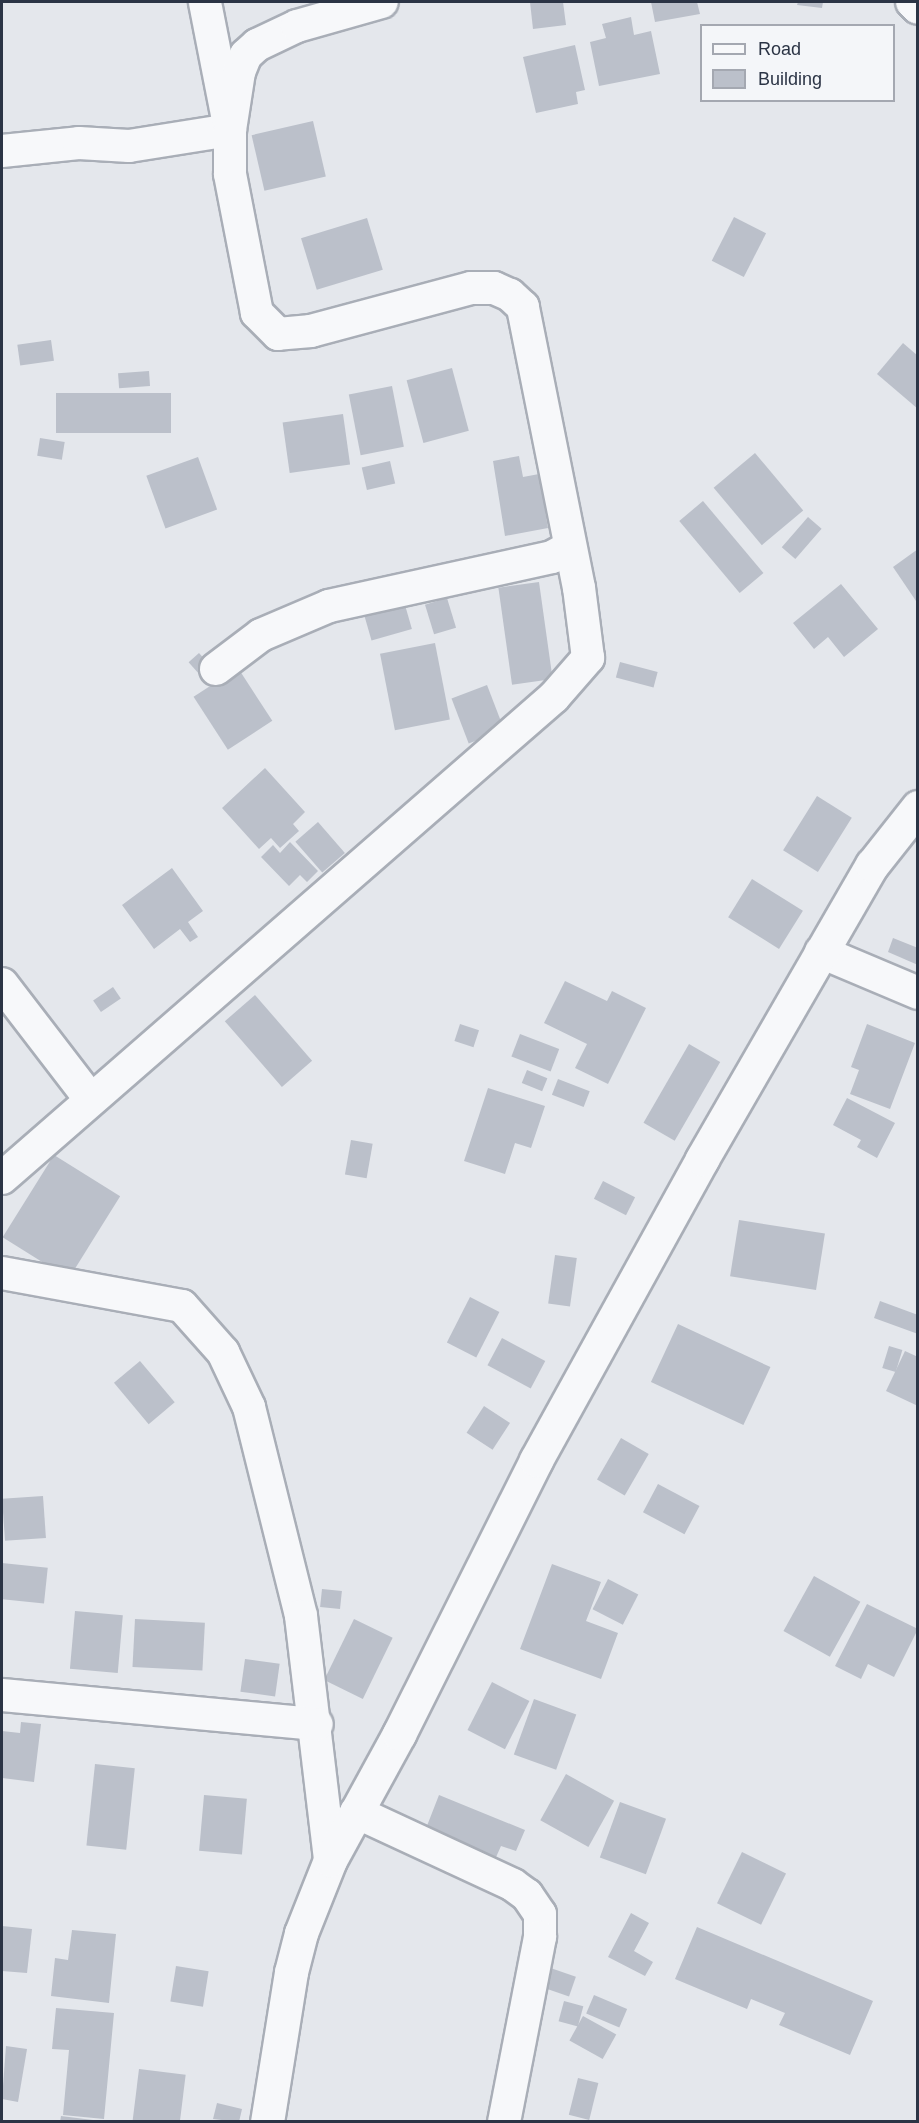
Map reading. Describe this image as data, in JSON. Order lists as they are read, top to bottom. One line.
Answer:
{"legend":["Road","Building"]}
